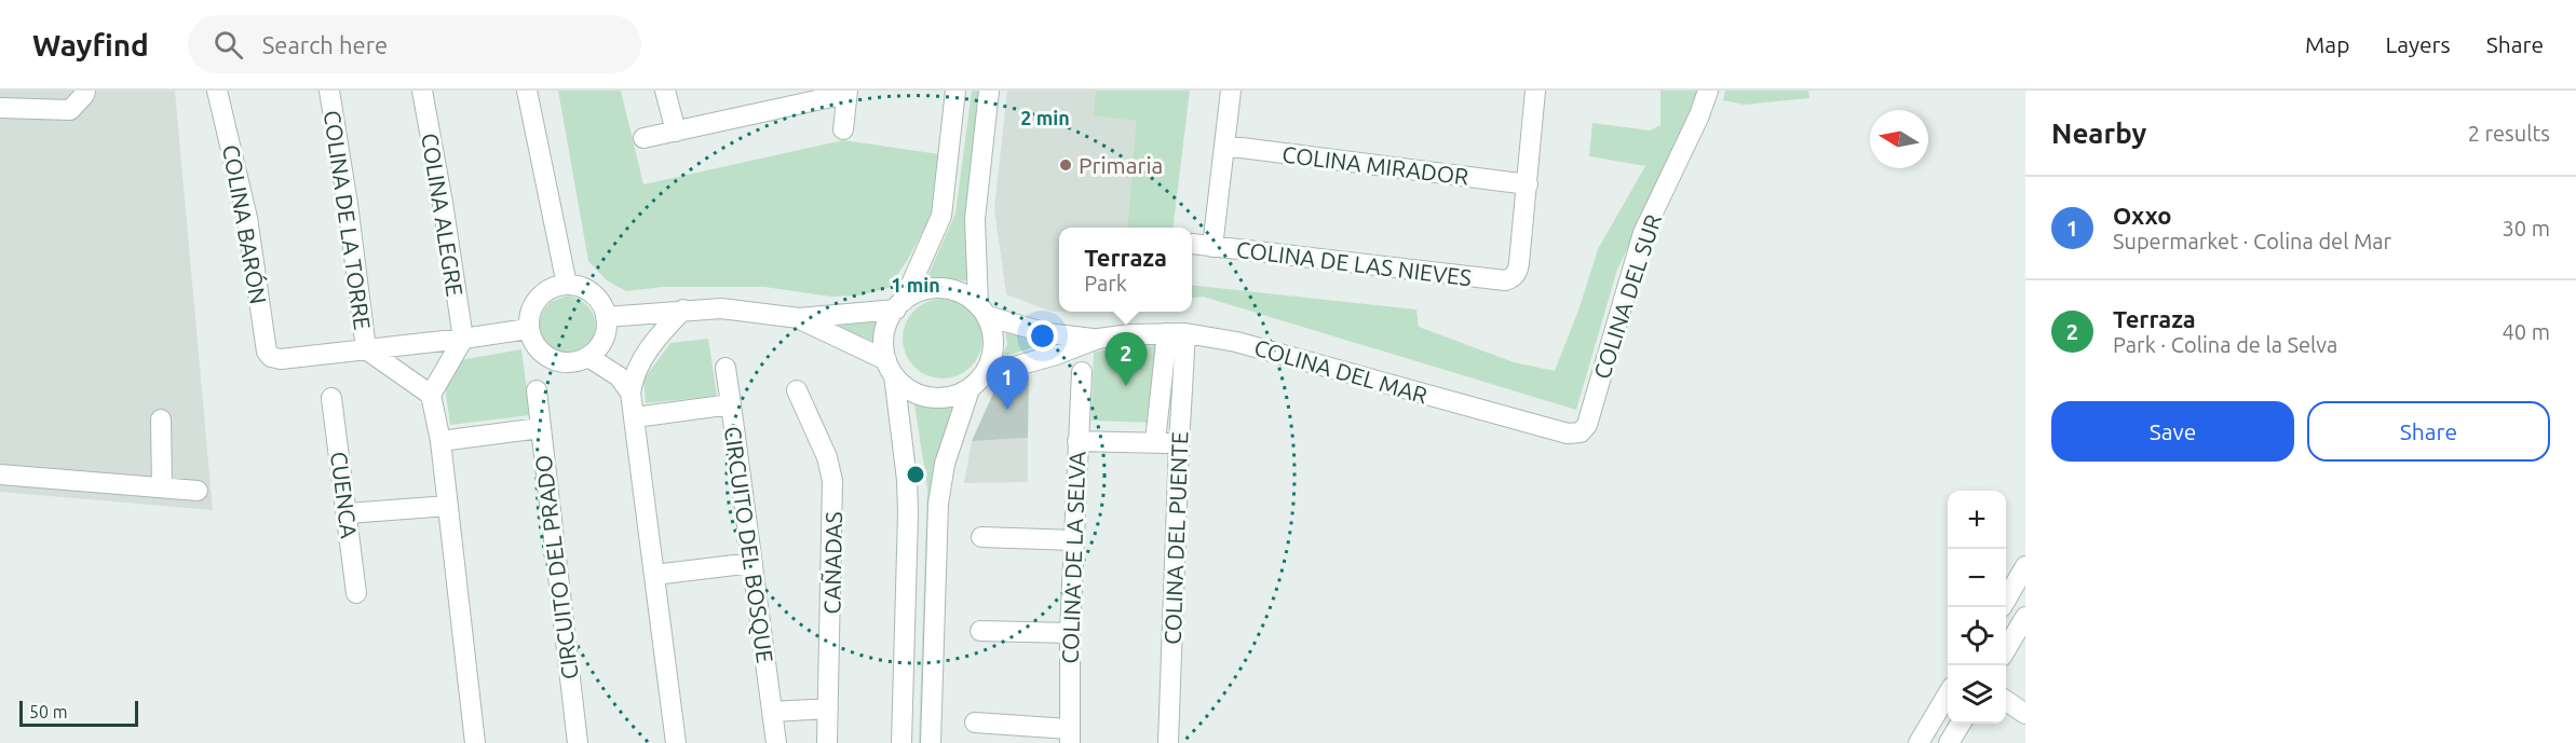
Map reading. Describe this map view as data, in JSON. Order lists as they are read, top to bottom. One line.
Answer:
{"streets":{"street":["COLINA MIRADOR","COLINA ALEGRE","COLINA DE LA TORRE","COLINA BARÓN","COLINA DE LAS NIEVES","COLINA DEL SUR","COLINA DEL MAR","CUENCA","COLINA DEL PUENTE","CIRCUITO DEL BOSQUE","COLINA DE LA SELVA","CAÑADAS","CIRCUITO DEL PRADO"]},"crossings":[["COLINA MIRADOR","COLINA DE LAS NIEVES"],["COLINA DE LA TORRE","COLINA BARÓN"],["COLINA DEL SUR","COLINA DEL MAR"],["COLINA DEL MAR","COLINA DEL PUENTE"]],"places":["Primaria"],"scale_bar":"50 m","north":"left","page":{"header":"Wayfind","search":"Search here","nav":["Map","Layers","Share"],"heading":["Nearby","2 results"],"list":[{"mark":"1","name":"Oxxo","note":"Supermarket · Colina del Mar","value":"30 m"},{"mark":"2","name":"Terraza","note":"Park · Colina de la Selva","value":"40 m"}],"popup":["Terraza","Park"],"pins":["2","1"],"buttons":["Save","Share"],"map_buttons":["+","−"],"scale":"50 m"},"rings":["2 min","1 min"]}
